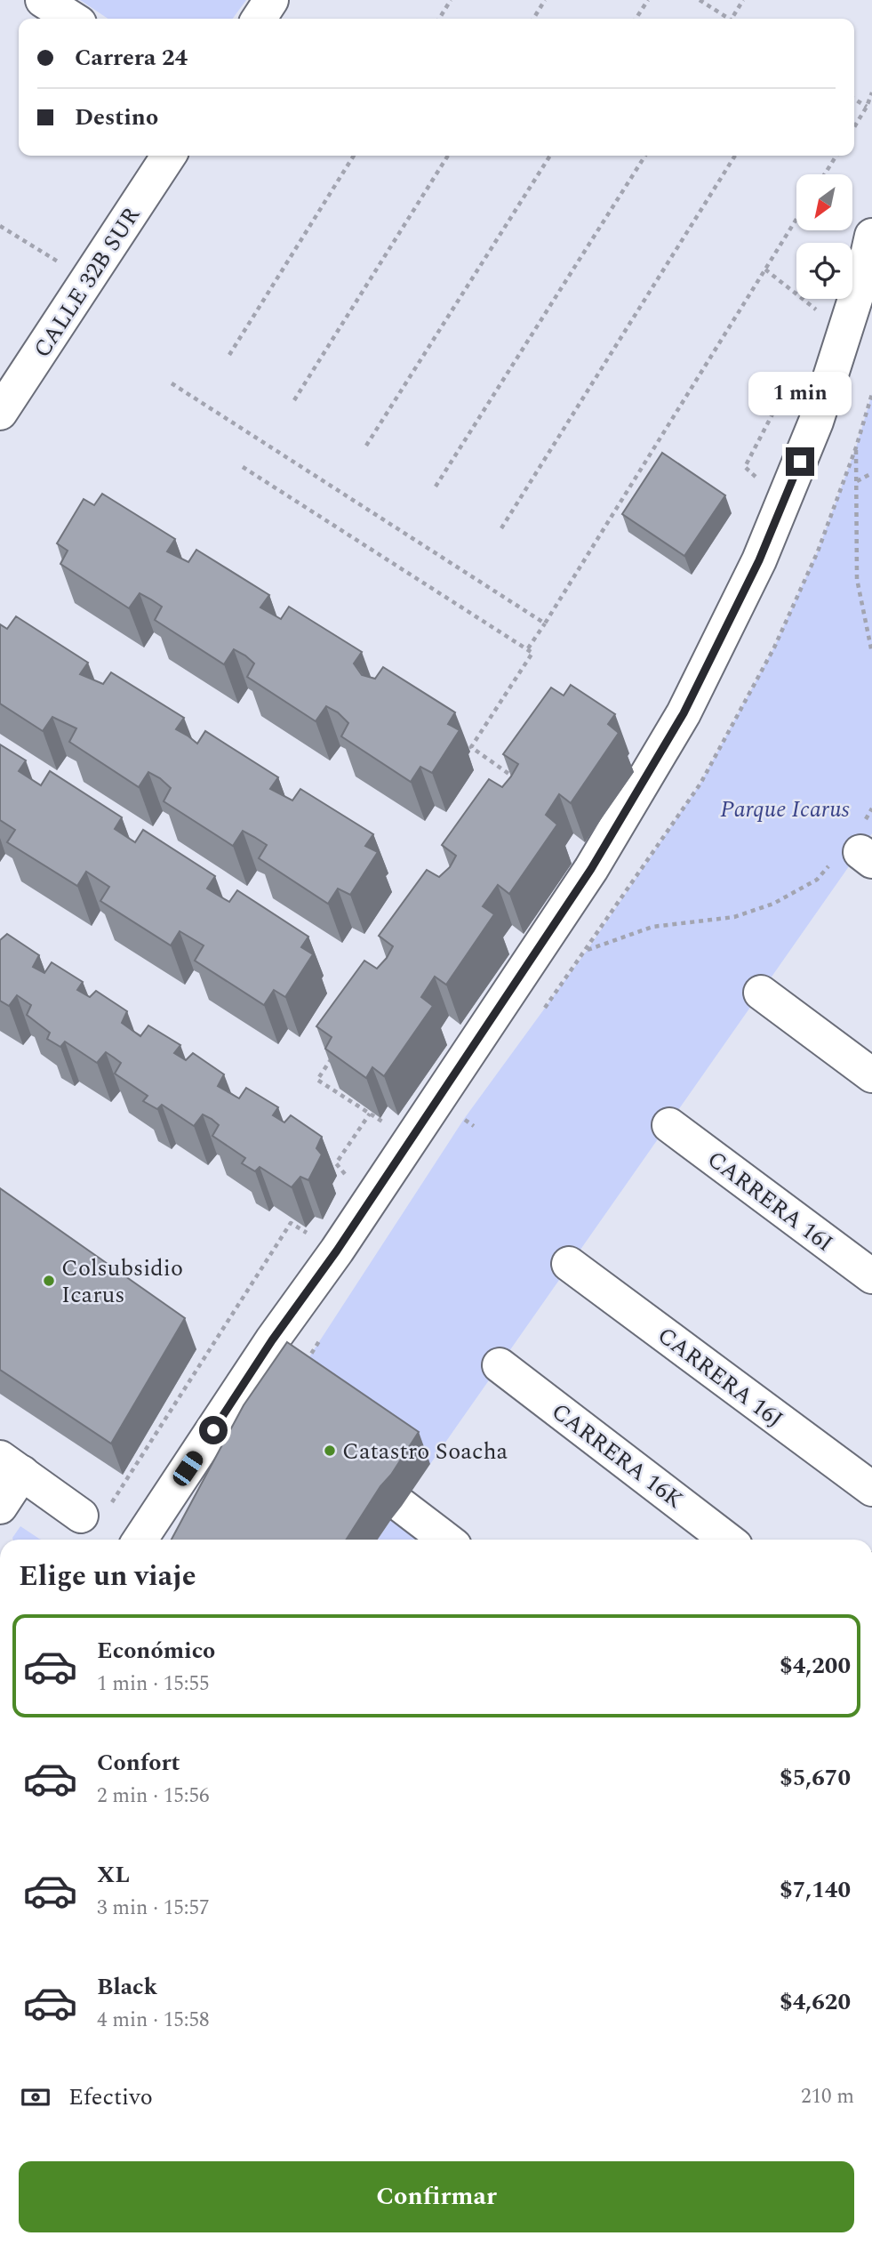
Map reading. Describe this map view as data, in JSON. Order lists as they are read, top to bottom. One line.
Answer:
{"streets":{"street":["CALLE 32B SUR","CARRERA 16I","CARRERA 16J","CARRERA 16K"]},"parks":["Parque Icarus"],"places":["Colsubsidio Icarus","Catastro Soacha"],"north":"bottom left","page":{"banner":["Carrera 24","Destino"],"bubble":"1 min","heading":"Elige un viaje","list":[{"name":"Económico","note":"1 min · 15:55","value":"$4,200"},{"name":"Confort","note":"2 min · 15:56","value":"$5,670"},{"name":"XL","note":"3 min · 15:57","value":"$7,140"},{"name":"Black","note":"4 min · 15:58","value":"$4,620"}],"pay":["Efectivo","210 m"],"buttons":"Confirmar"}}
